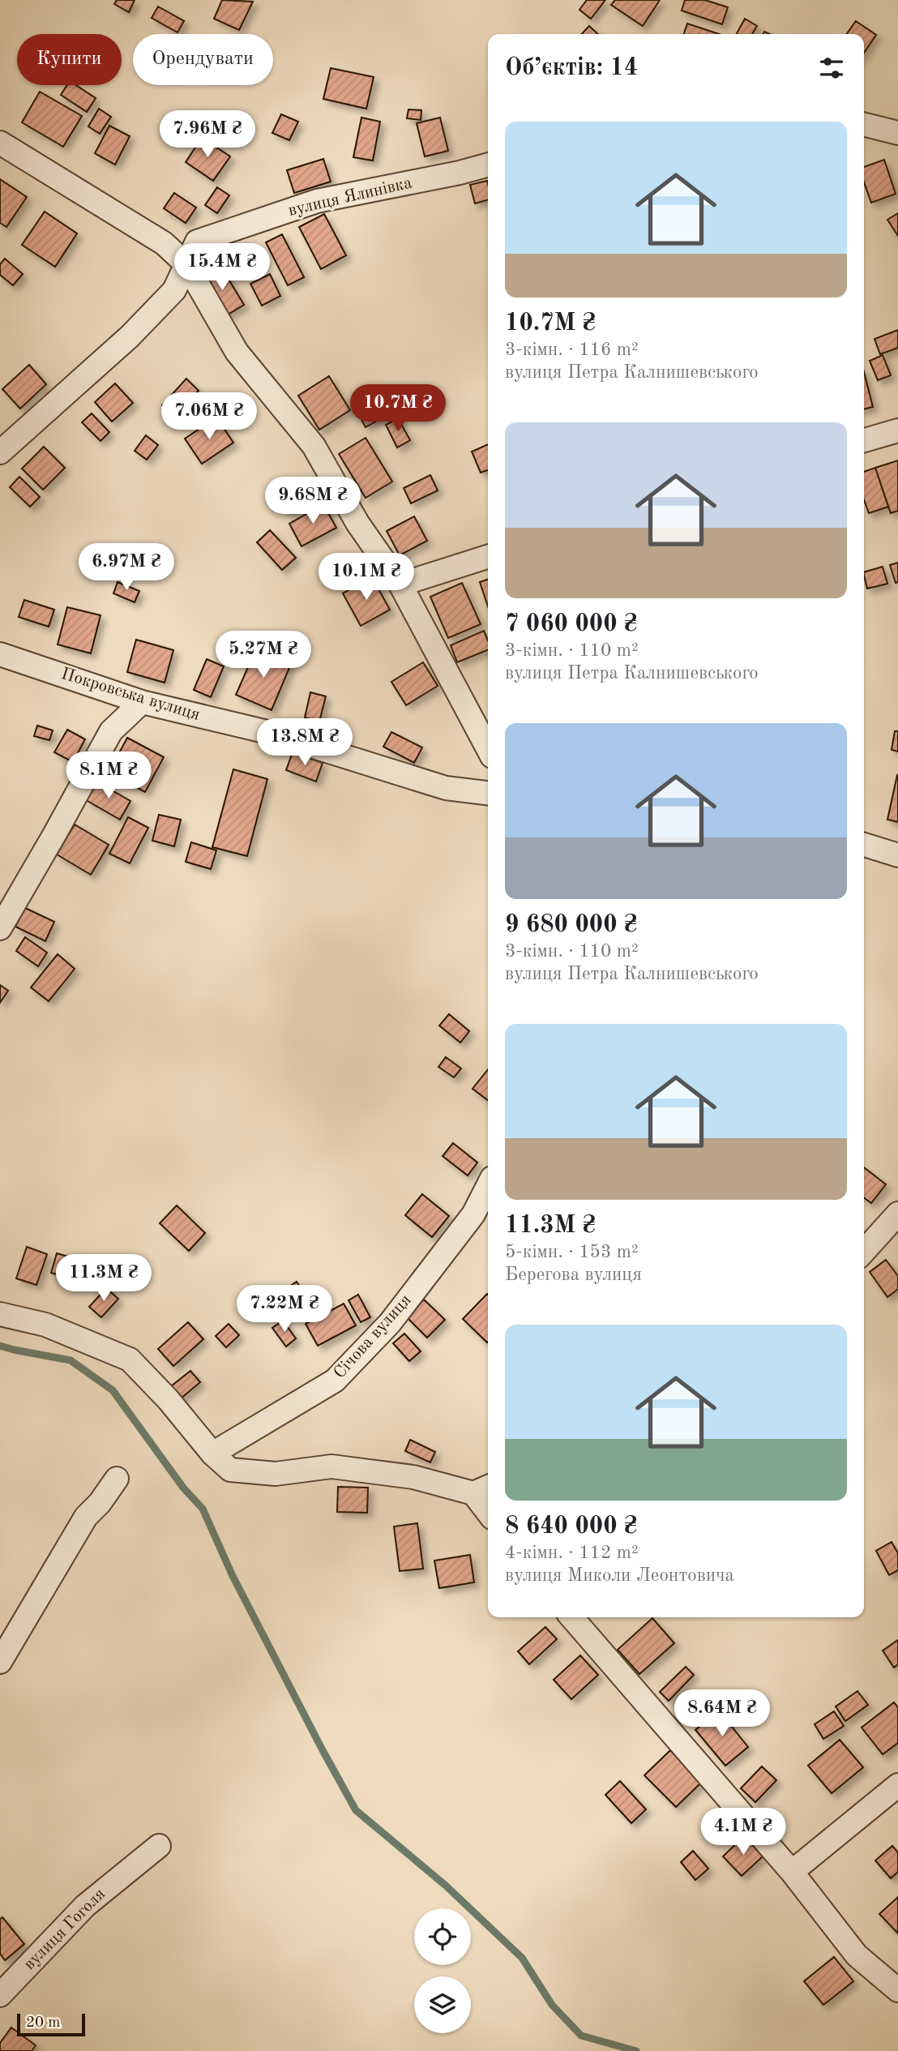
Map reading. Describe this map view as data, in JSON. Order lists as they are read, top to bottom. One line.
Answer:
{"streets":{"street":["вулиця Ялинівка","Покровська вулиця","Січова вулиця","вулиця Гоголя"]},"scale_bar":"20 m","page":{"chip":["Купити","Орендувати"],"heading":"Об’єктів: 14","list":[{"name":"10.7M ₴","note":"3-кімн. · 116 m² · вулиця Петра Калнишевського"},{"name":"7 060 000 ₴","note":"3-кімн. · 110 m² · вулиця Петра Калнишевського"},{"name":"9 680 000 ₴","note":"3-кімн. · 110 m² · вулиця Петра Калнишевського"},{"name":"11.3M ₴","note":"5-кімн. · 153 m² · Берегова вулиця"},{"name":"8 640 000 ₴","note":"4-кімн. · 112 m² · вулиця Миколи Леонтовича"}],"price":["7.96M ₴","15.4M ₴","10.7M ₴","7.06M ₴","9.68M ₴","6.97M ₴","10.1M ₴","5.27M ₴","13.8M ₴","8.1M ₴","11.3M ₴","7.22M ₴","8.64M ₴","4.1M ₴"],"scale":"20 m"}}
